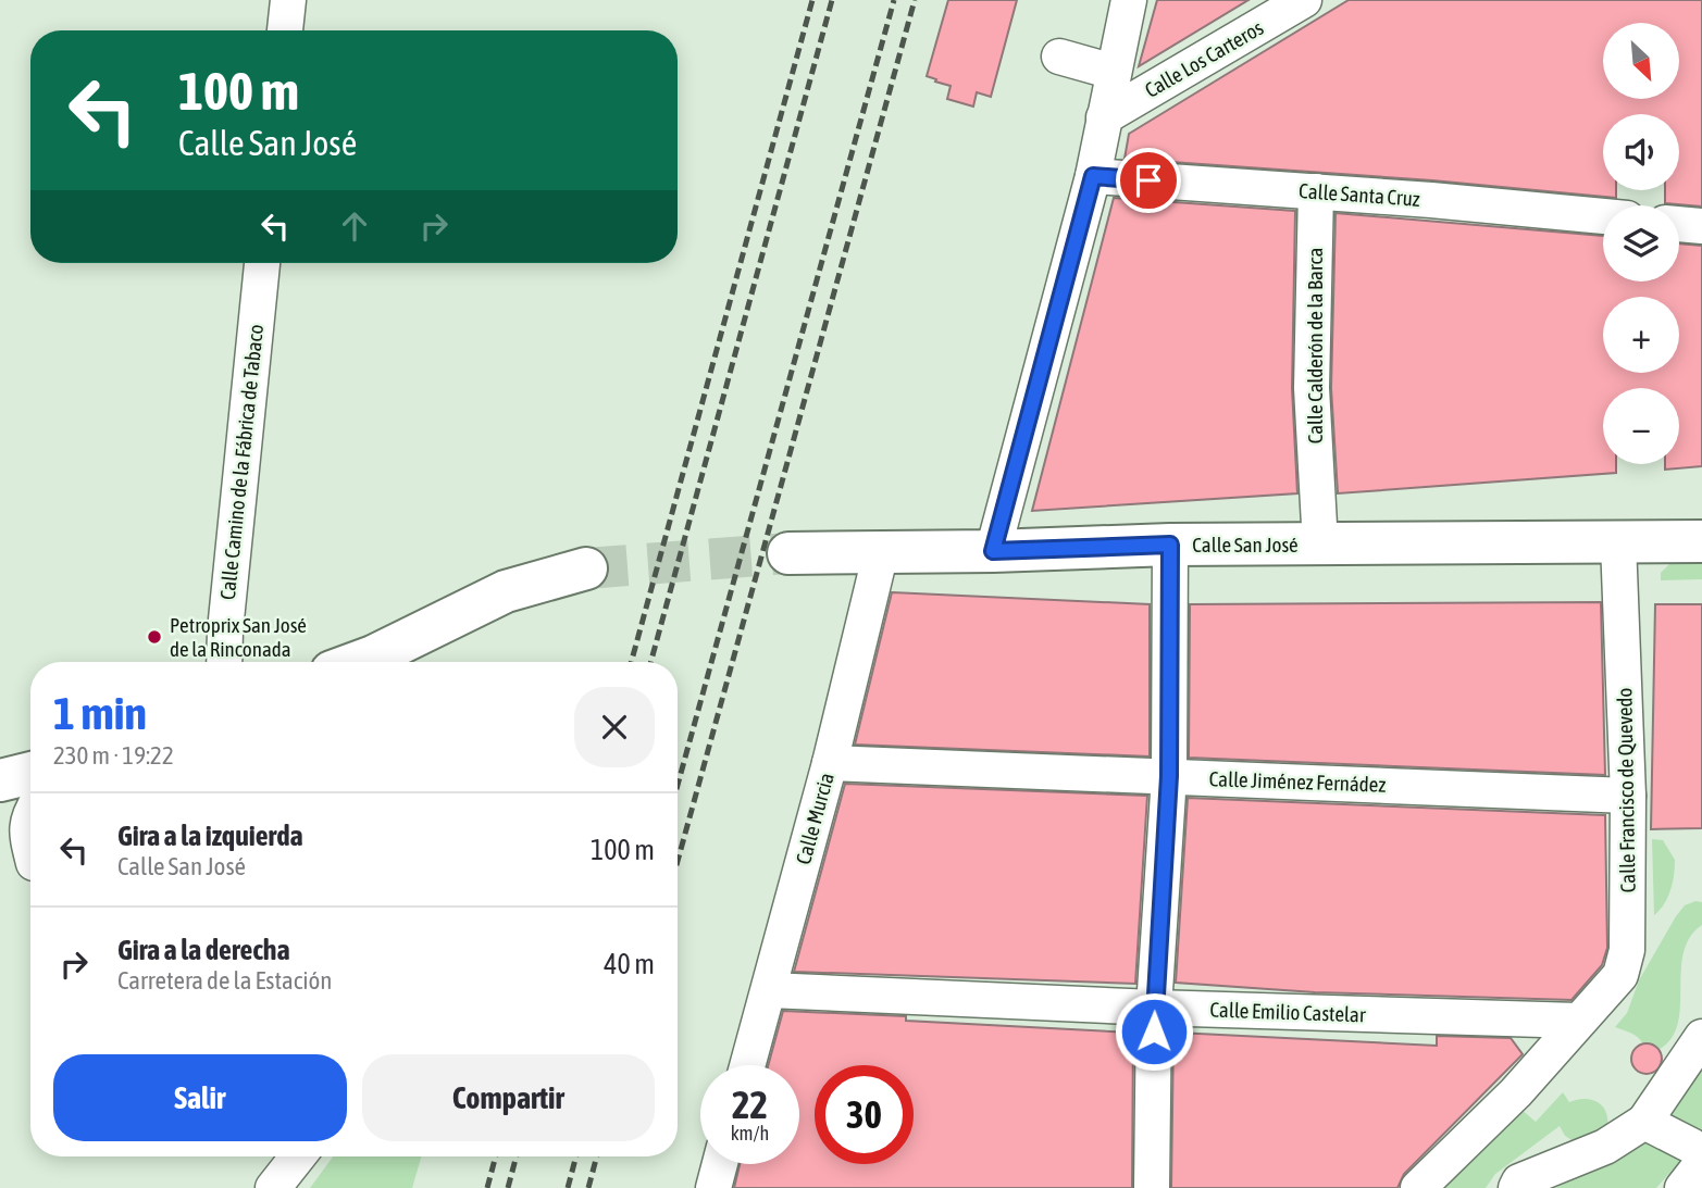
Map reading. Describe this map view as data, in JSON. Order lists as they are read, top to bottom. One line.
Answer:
{"streets":{"main road":["Calle San José"],"street":["Calle Los Carteros","Calle Santa Cruz","Calle Calderón de la Barca","Calle Camino de la Fábrica de Tabaco","Calle Jiménez Fernádez","Calle Francisco de Quevedo","Calle Murcia","Calle Emilio Castelar"]},"crossings":[["Calle Santa Cruz","Calle Calderón de la Barca"],["Calle Calderón de la Barca","Calle San José"],["Calle San José","Calle Francisco de Quevedo"],["Calle San José","Calle Murcia"],["Calle Jiménez Fernádez","Calle Francisco de Quevedo"],["Calle Jiménez Fernádez","Calle Murcia"],["Calle Francisco de Quevedo","Calle Emilio Castelar"],["Calle Murcia","Calle Emilio Castelar"]],"places":["Petroprix San José de la Rinconada"],"north":"bottom right","page":{"map_buttons":["+","−"],"turn":["100 m","Calle San José"],"heading":["1 min","230 m · 19:22"],"list":[{"name":"Gira a la izquierda","note":"Calle San José","value":"100 m"},{"name":"Gira a la derecha","note":"Carretera de la Estación","value":"40 m"}],"buttons":["Salir","Compartir"],"speed":"22 km/h","limit":"30"}}
